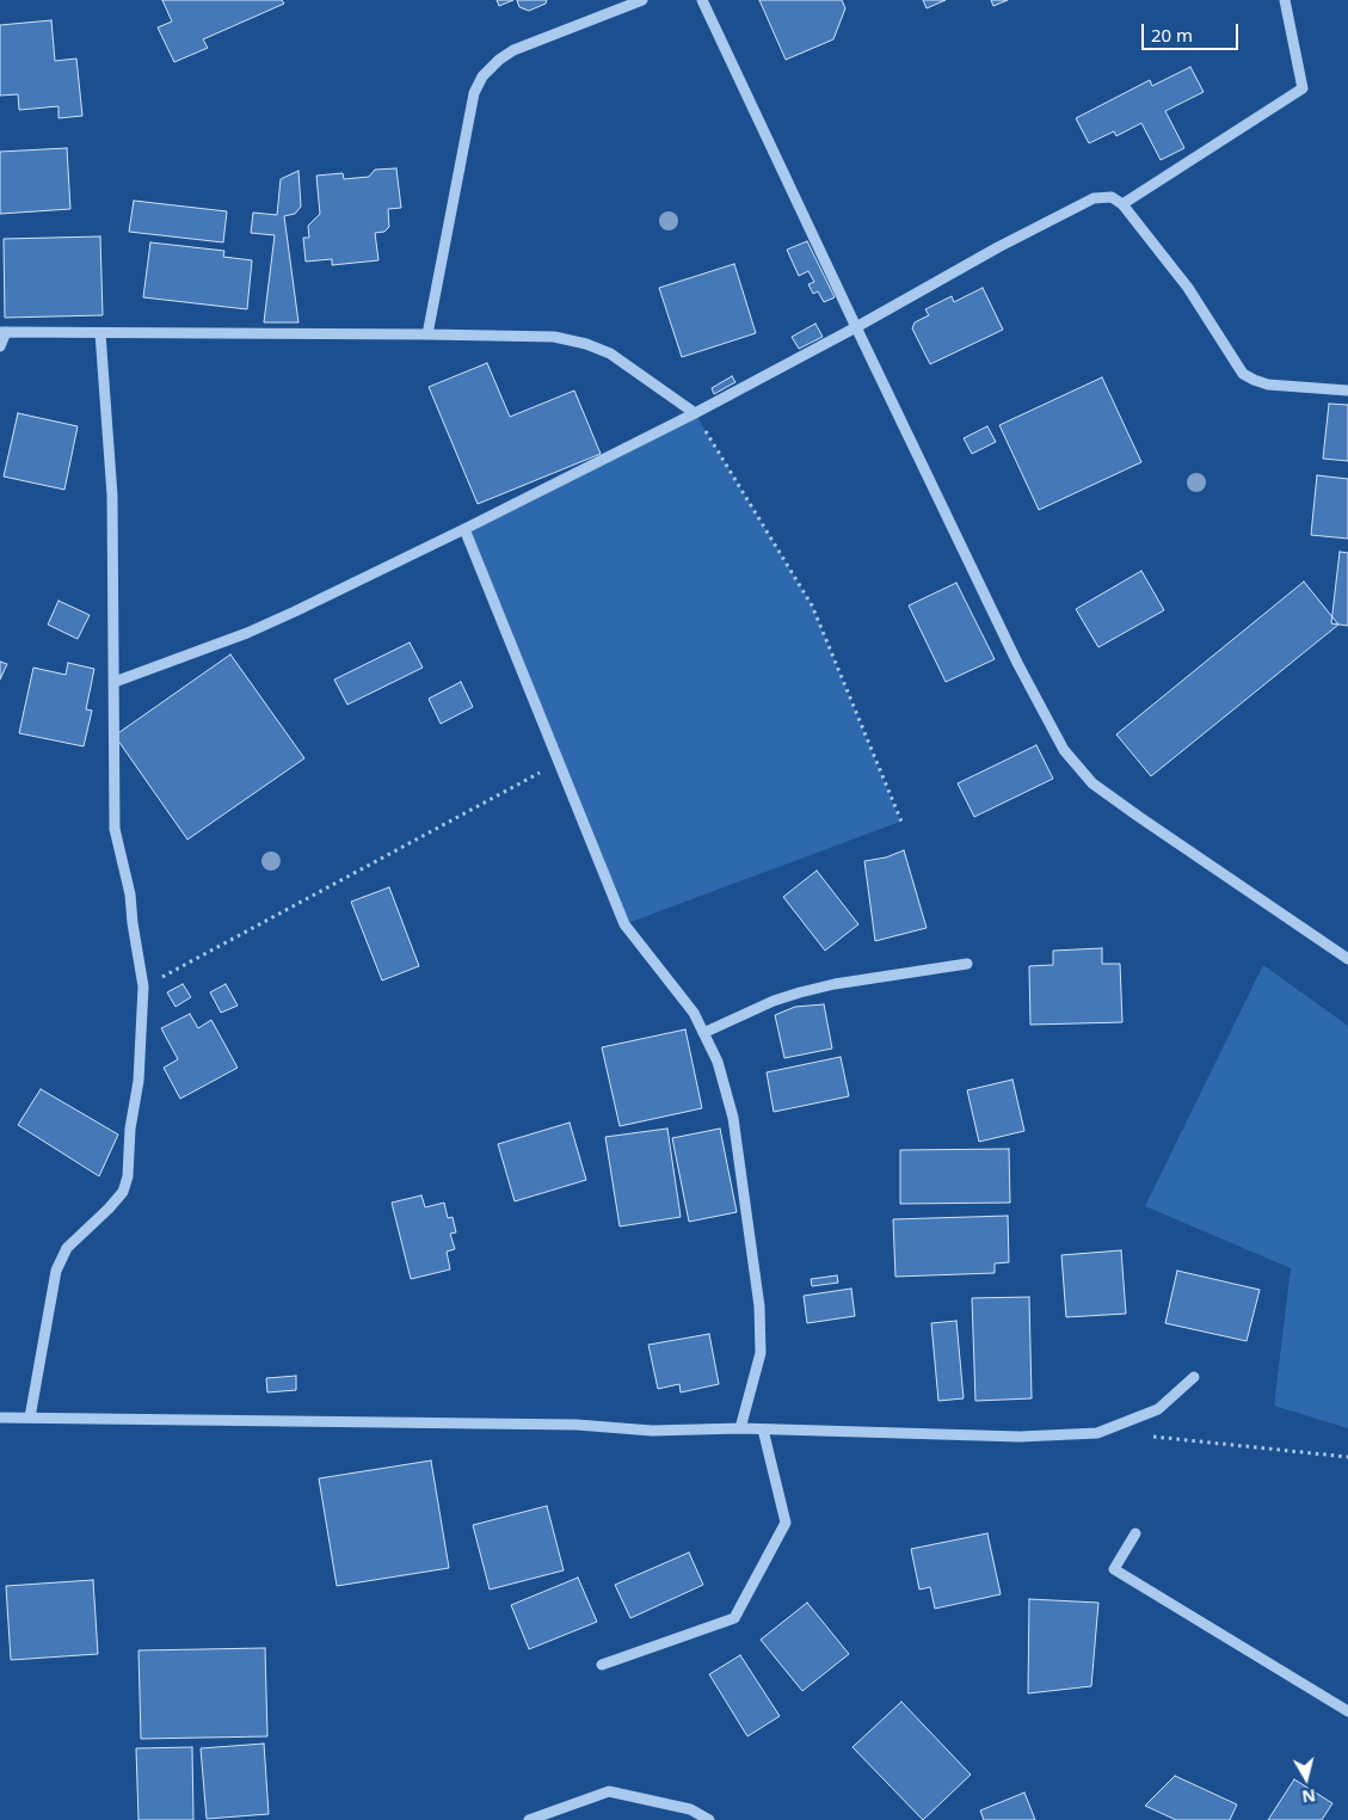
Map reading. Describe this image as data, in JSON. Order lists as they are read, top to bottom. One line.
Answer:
{"scale_bar":"20 m","north":"bottom"}
